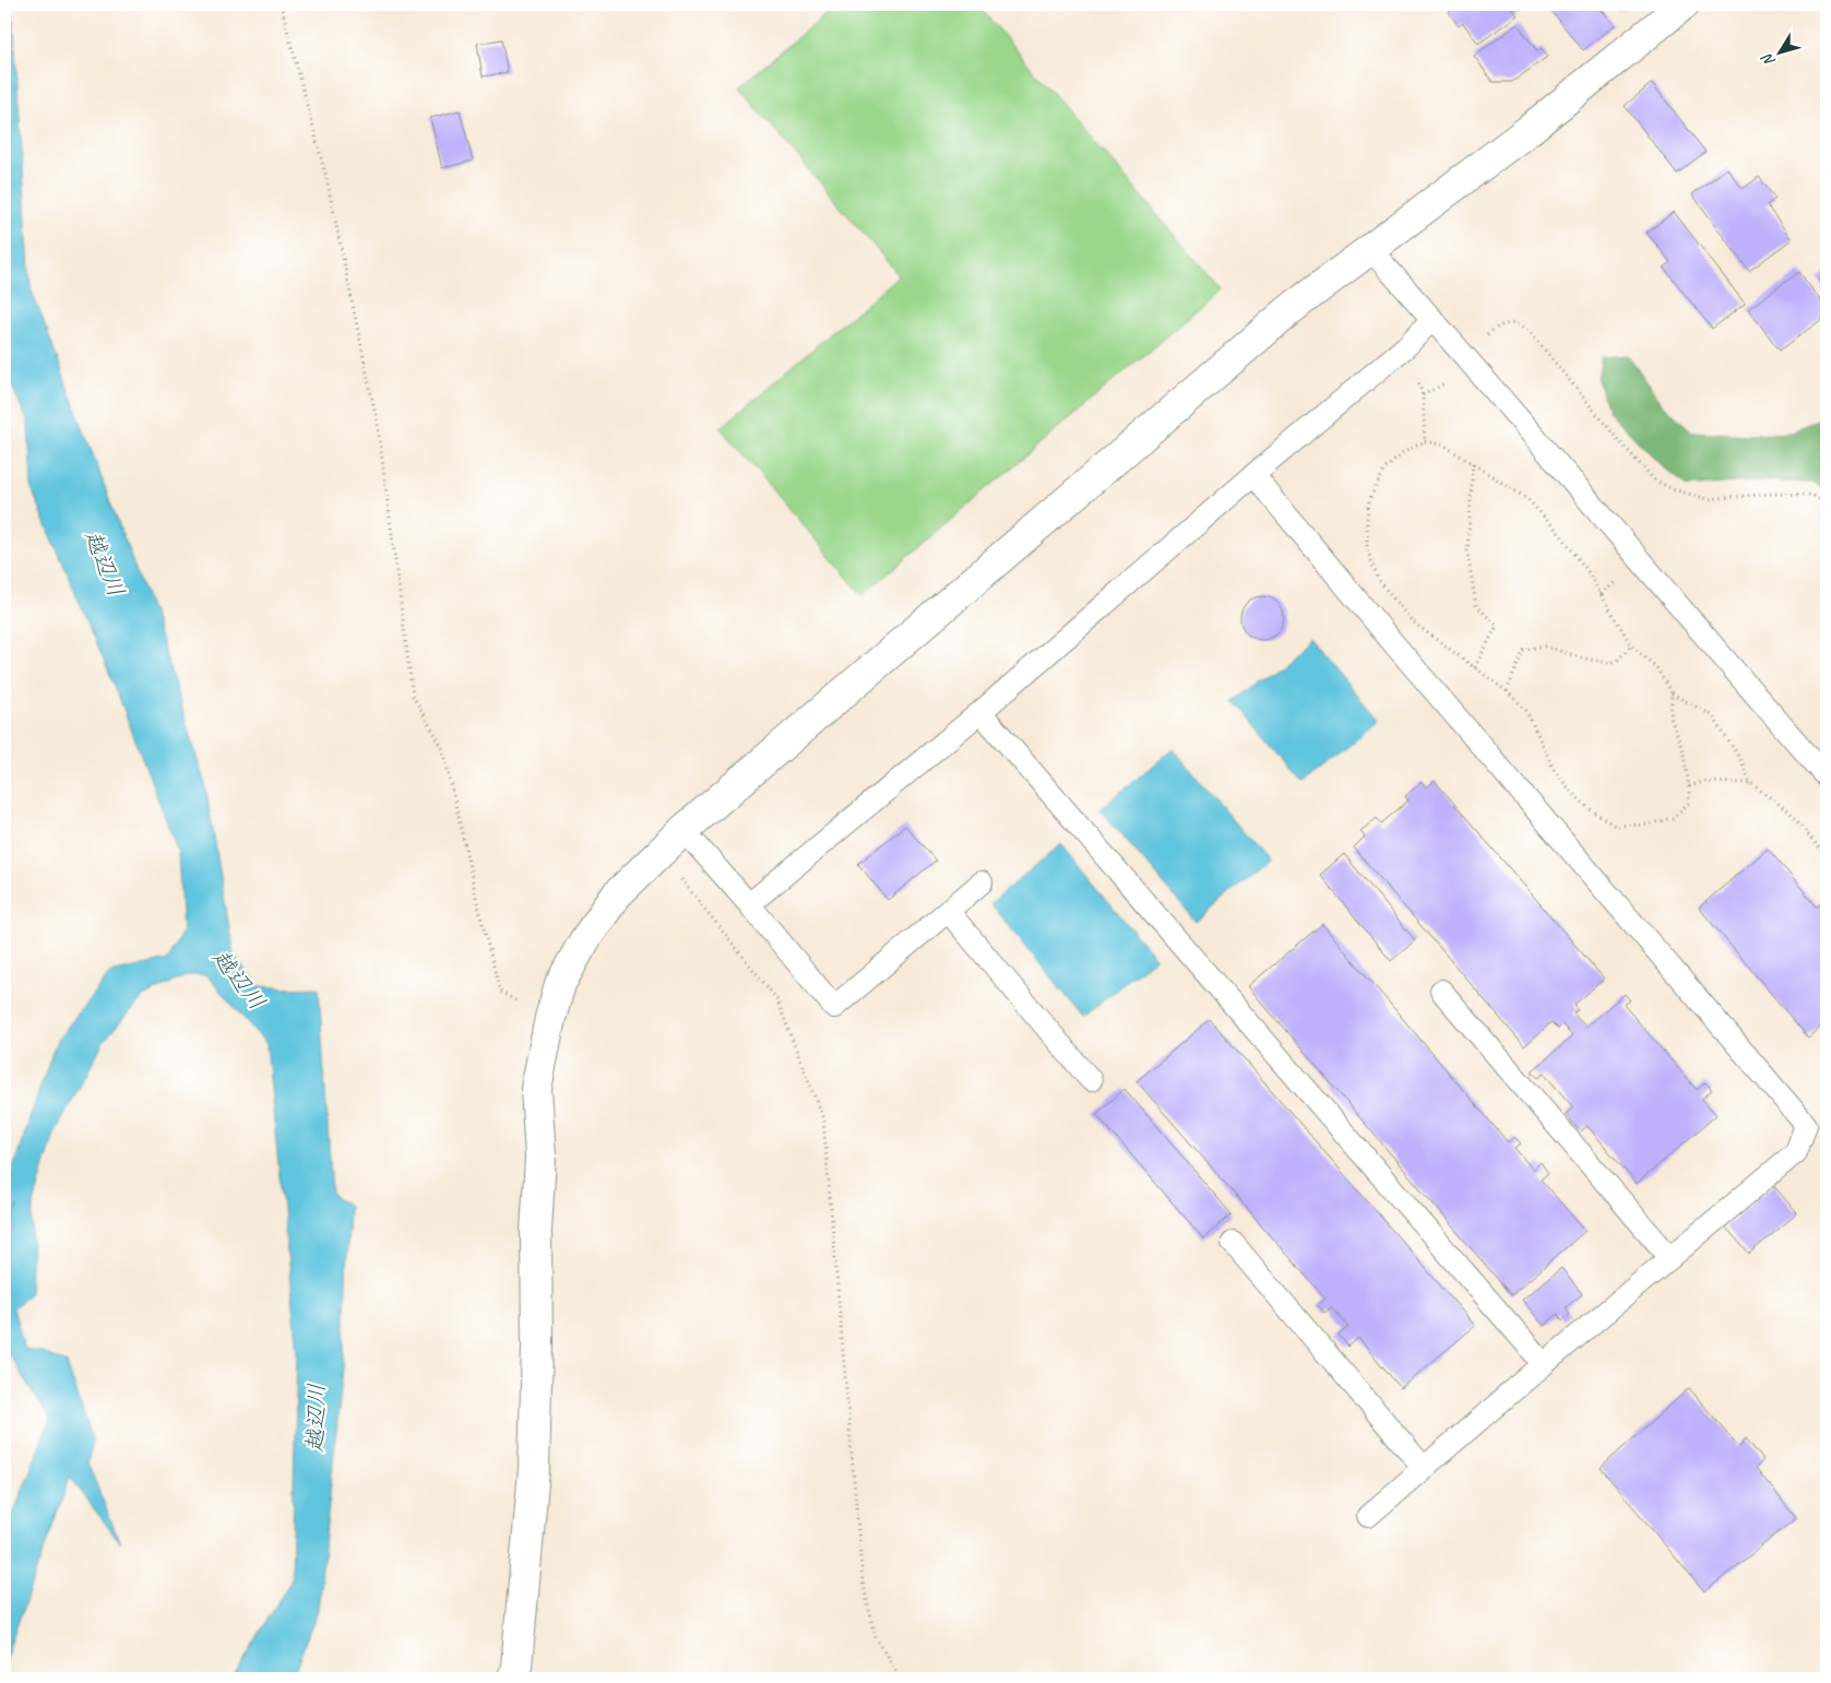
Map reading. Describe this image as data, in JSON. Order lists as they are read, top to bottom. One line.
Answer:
{"water":["越辺川"],"north":"bottom left"}
